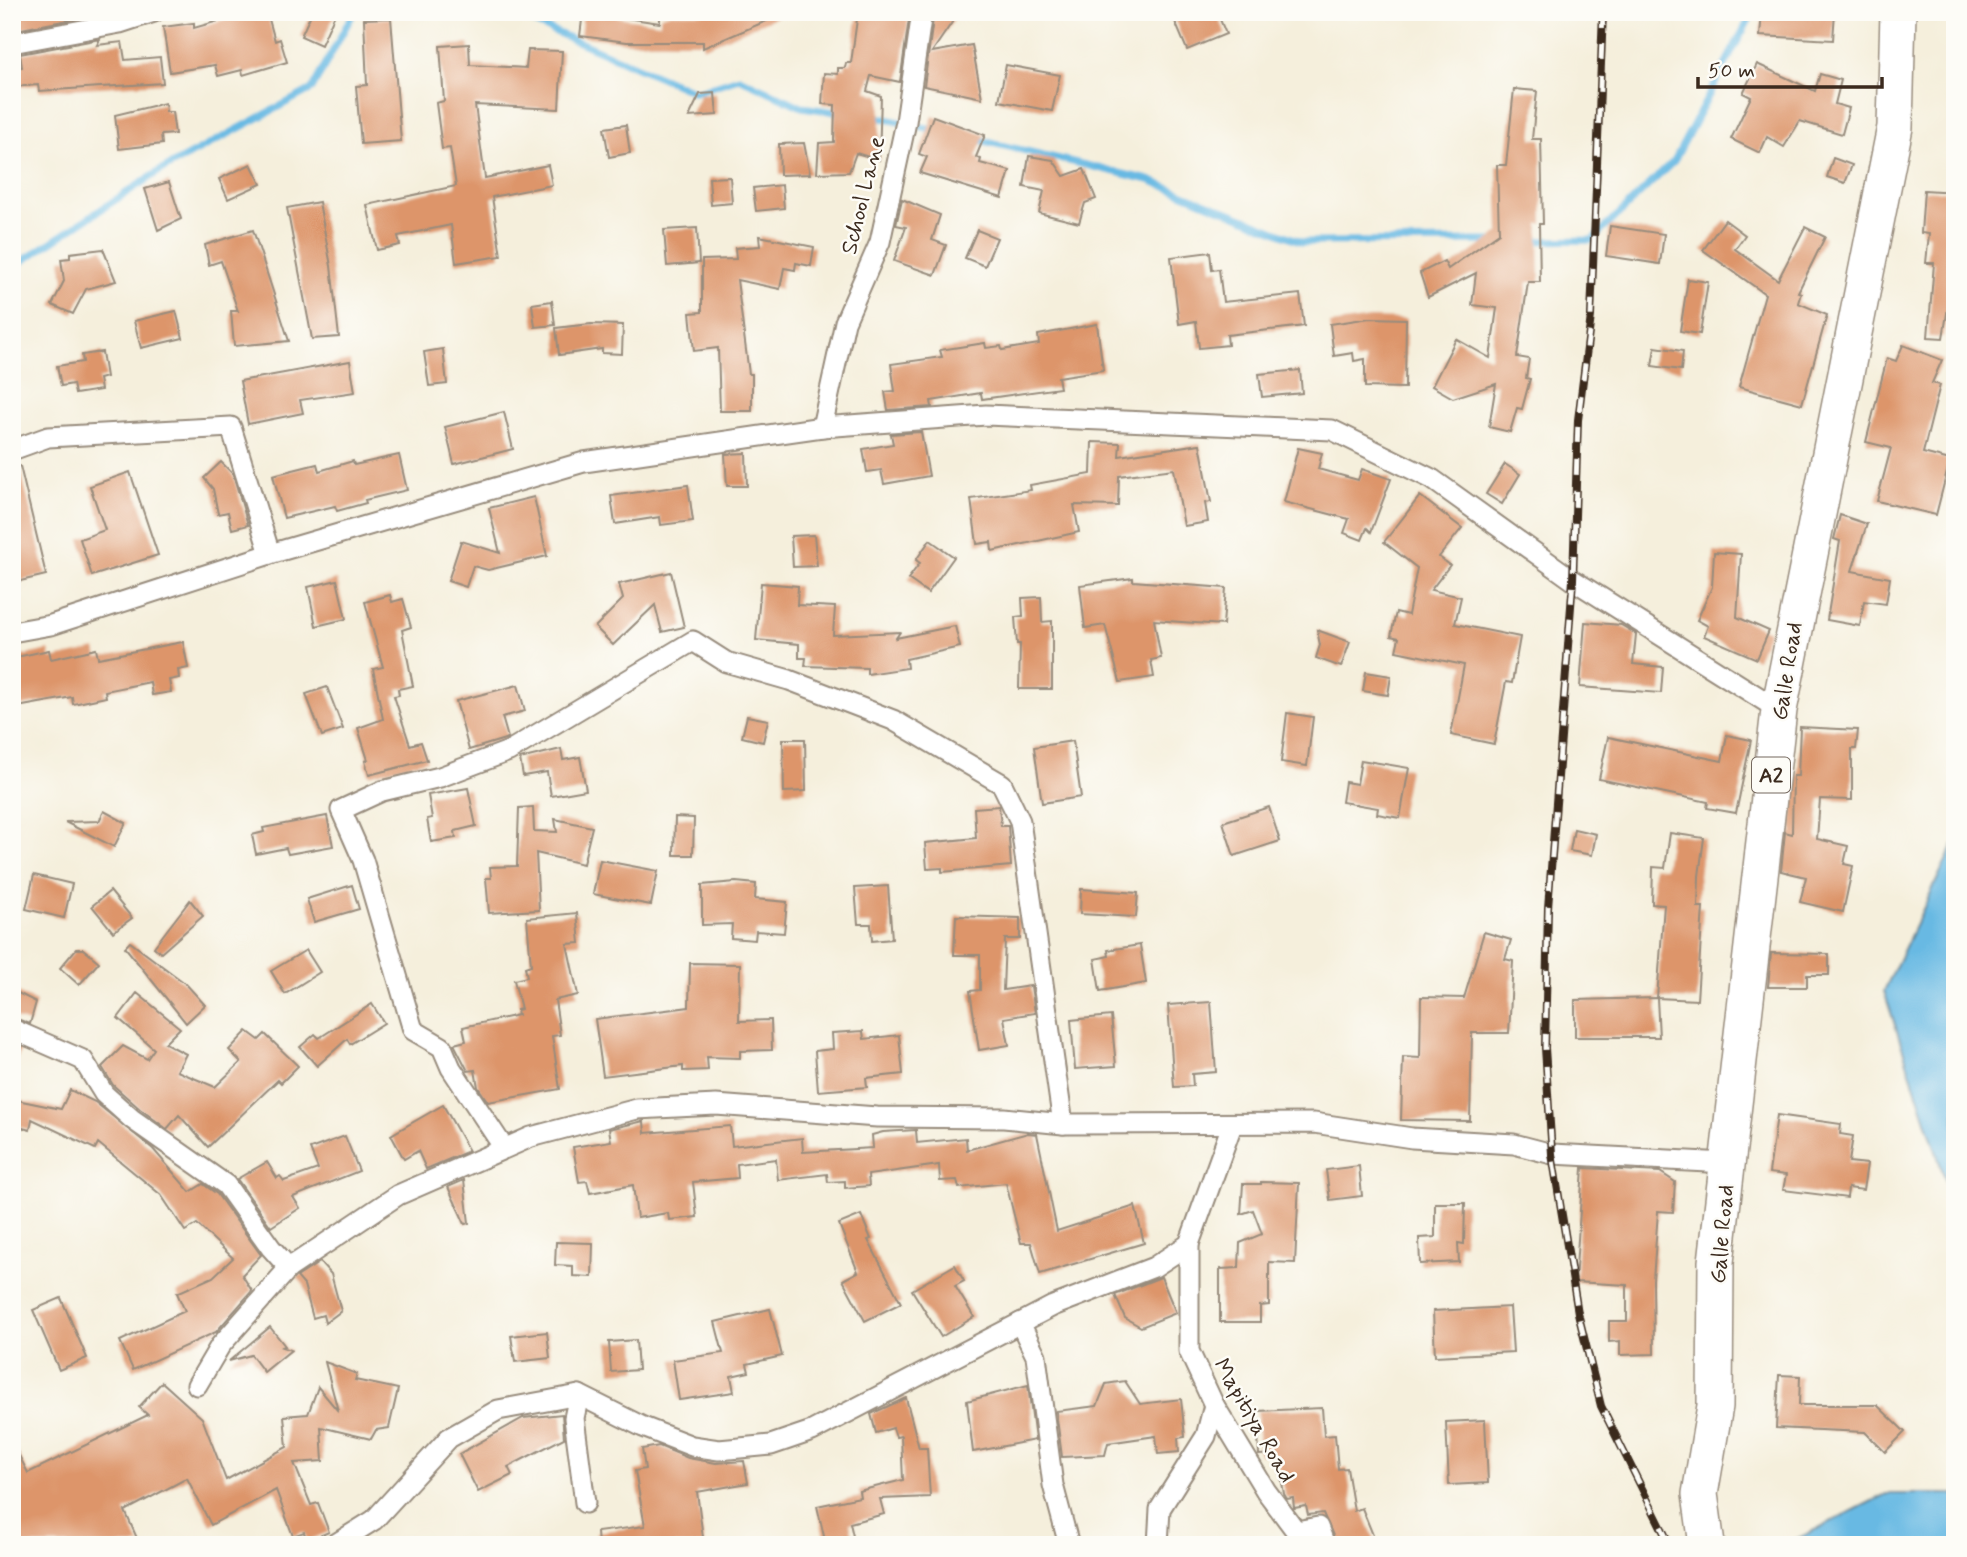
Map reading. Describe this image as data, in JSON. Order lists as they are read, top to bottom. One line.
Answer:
{"streets":{"highway":["Galle Road","A2"],"street":["School Lane","Mapitiya Road"]},"scale_bar":"50 m"}
